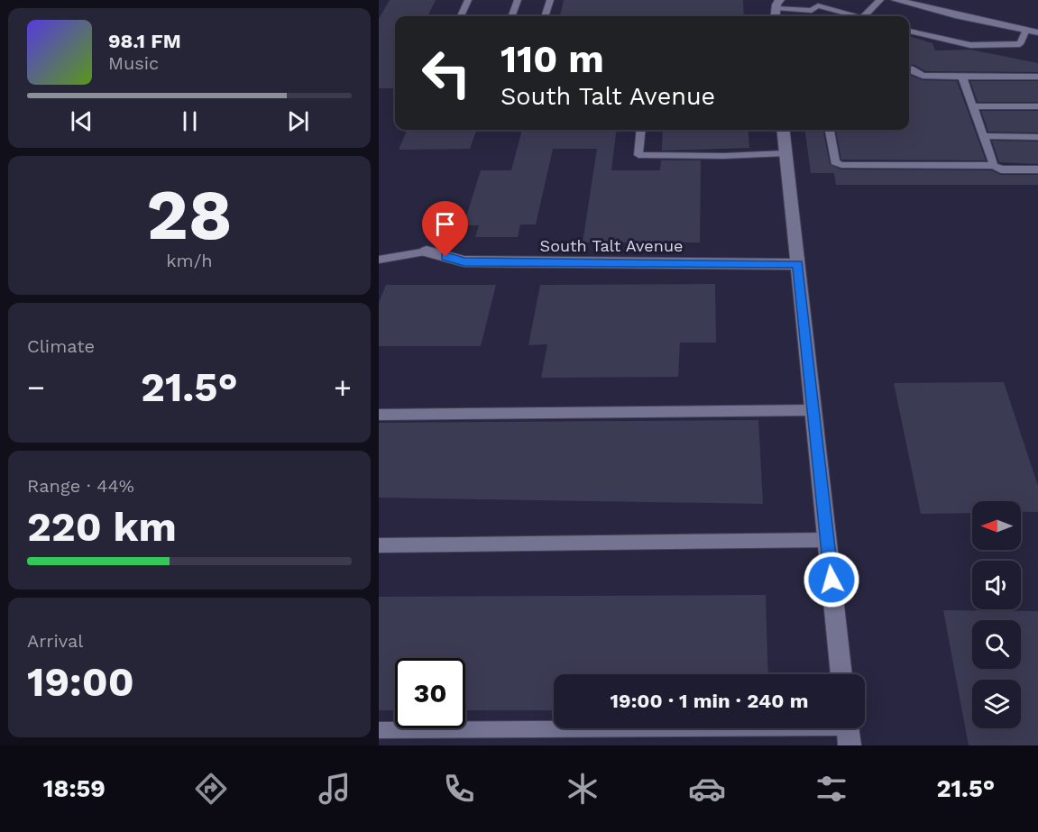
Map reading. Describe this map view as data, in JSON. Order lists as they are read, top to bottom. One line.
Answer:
{"streets":{"street":["South Talt Avenue"]},"north":"left","page":{"turn":["110 m","South Talt Avenue"],"song":["98.1 FM","Music"],"tile":[["28","km/h"],"Climate",["Range · 44%","220 km"],["Arrival","19:00"]],"heat":["−","21.5°","+"],"limit":"30","trip":"19:00 · 1 min · 240 m","tabs":["18:59","21.5°"]}}
